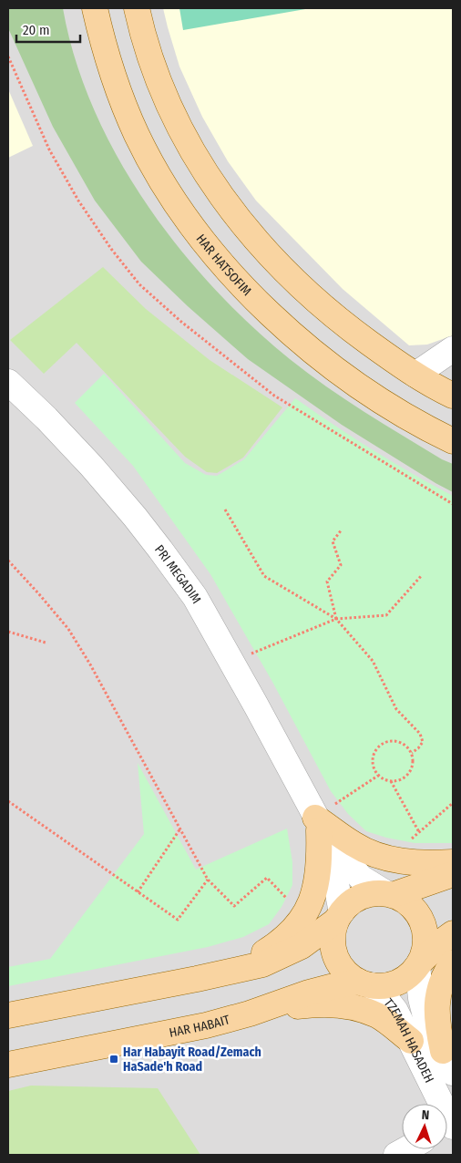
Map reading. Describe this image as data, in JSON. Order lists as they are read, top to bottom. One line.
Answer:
{"streets":{"main road":["HAR HATSOFIM","HAR HABAIT"],"street":["PRI MEGADIM","TZEMAH HASADEH"]},"crossings":[["PRI MEGADIM","HAR HABAIT"],["PRI MEGADIM","TZEMAH HASADEH"],["HAR HABAIT","TZEMAH HASADEH"]],"places":{"transit":["Har Habayit Road/Zemach HaSade'h Road"]},"scale_bar":"20 m","north":"top"}
